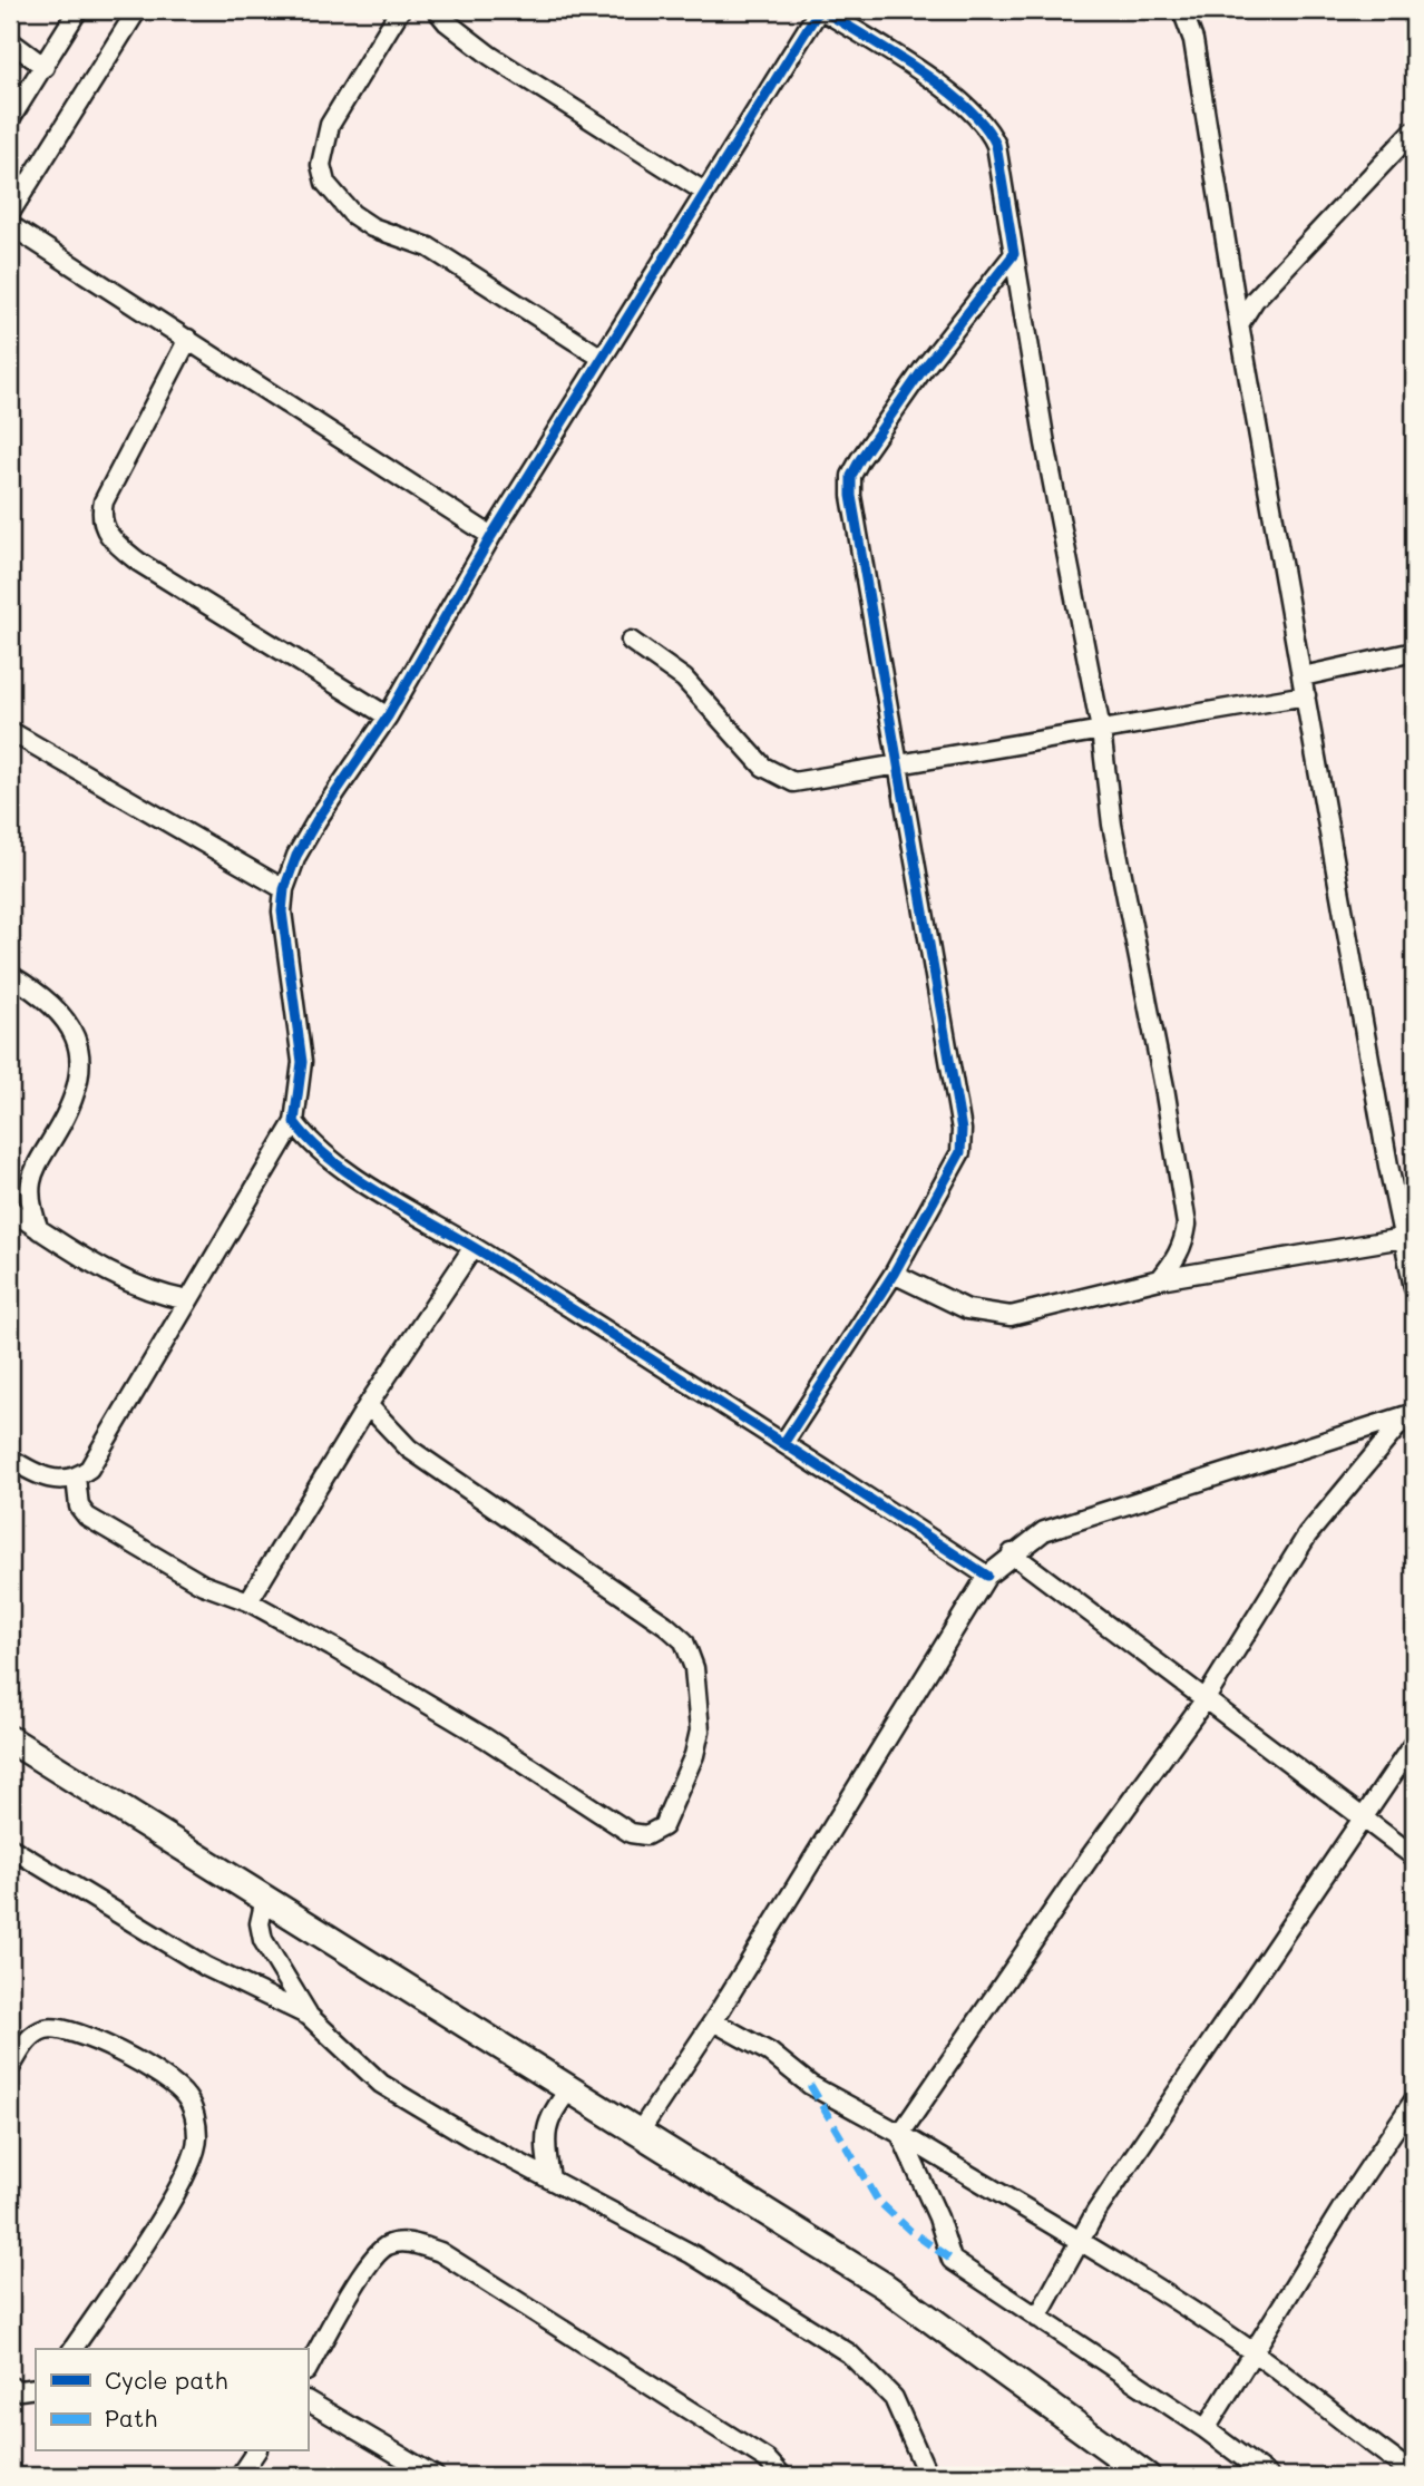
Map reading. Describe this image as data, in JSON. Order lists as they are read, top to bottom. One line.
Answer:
{"legend":["Cycle path","Path"]}
